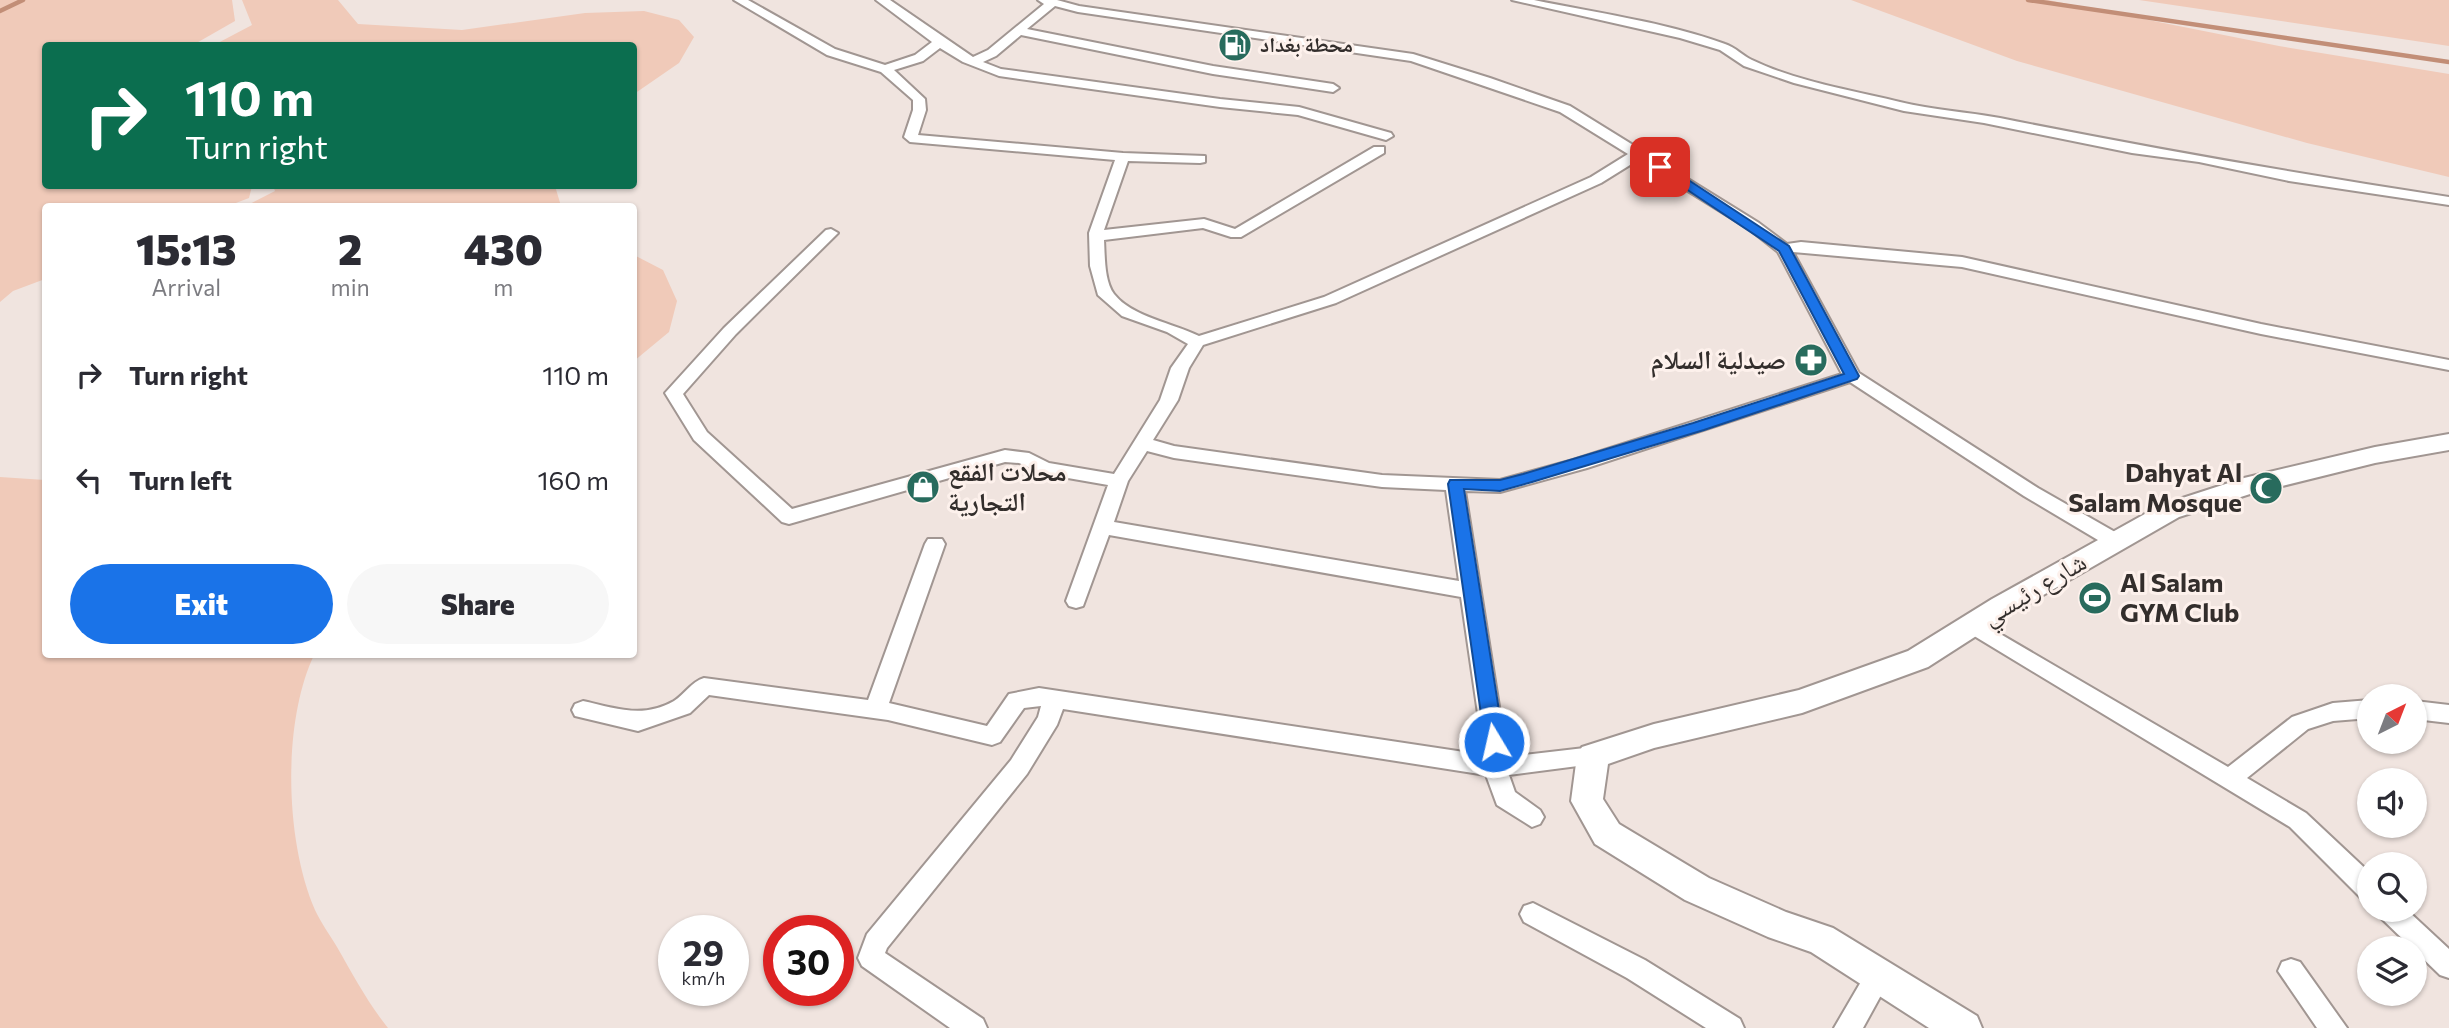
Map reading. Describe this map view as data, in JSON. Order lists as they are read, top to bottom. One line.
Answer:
{"streets":{"street":["شارع رئيسي"]},"places":{"fuel station":["محطة بغداد"],"pharmacy":["صيدلية السلام"],"shop":["محلات الفقع التجارية"],"mosque":["Dahyat Al Salam Mosque"],"sports":["Al Salam GYM Club"]},"north":"top right","page":{"turn":["110 m","Turn right"],"eta":["15:13","Arrival","2","min","430","m"],"list":[{"name":"Turn right","value":"110 m"},{"name":"Turn left","value":"160 m"}],"buttons":["Exit","Share"],"speed":"29 km/h","limit":"30"}}
